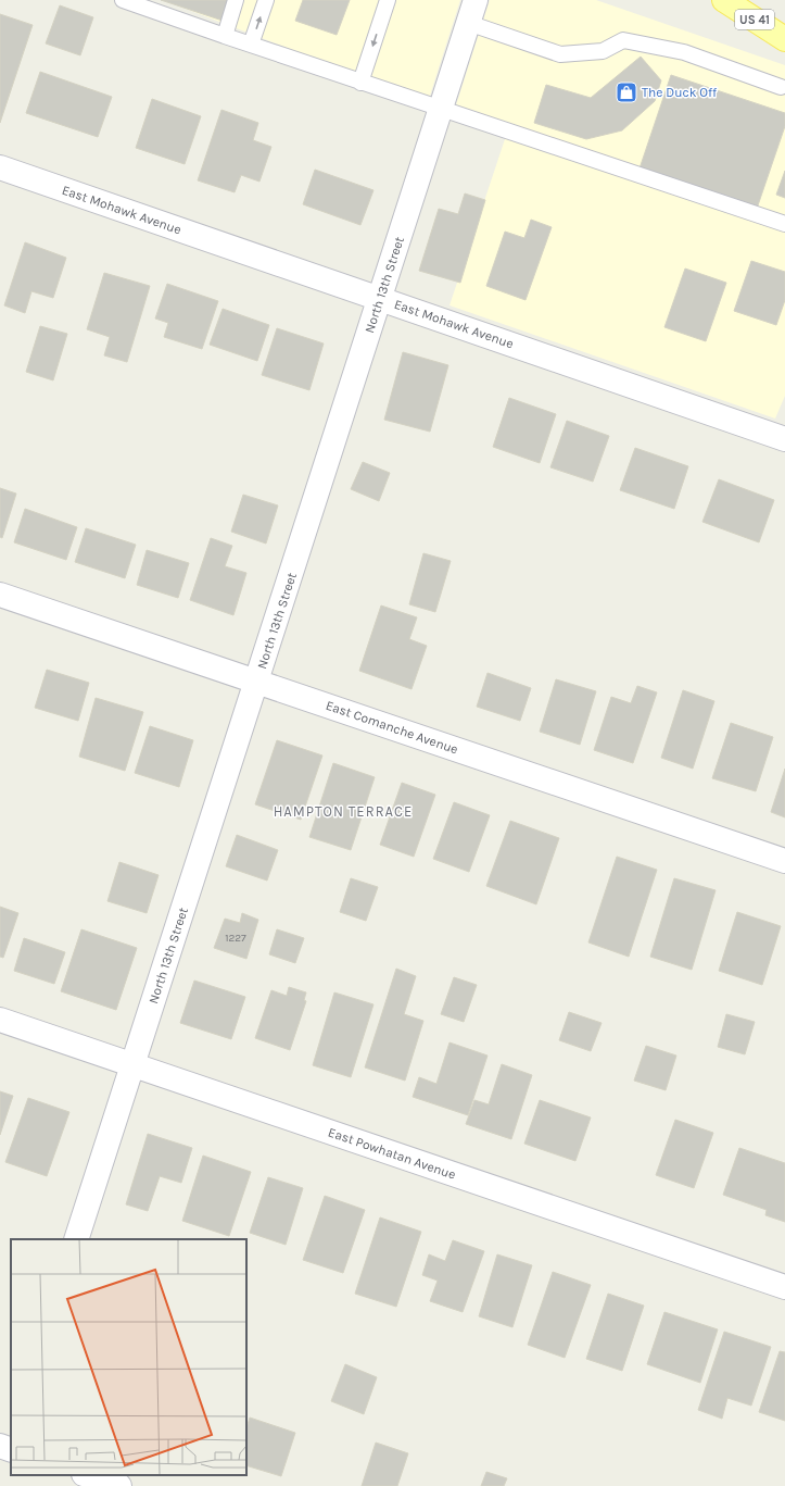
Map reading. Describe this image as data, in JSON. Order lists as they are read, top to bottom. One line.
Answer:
{"streets":{"main road":["US 41"],"street":["East Mohawk Avenue","North 13th Street","East Comanche Avenue","East Powhatan Avenue"]},"crossings":[["East Mohawk Avenue","North 13th Street"],["North 13th Street","East Comanche Avenue"],["North 13th Street","East Powhatan Avenue"]],"districts":["HAMPTON TERRACE"],"places":{"shop":["The Duck Off"]},"house_numbers":["1227"]}
